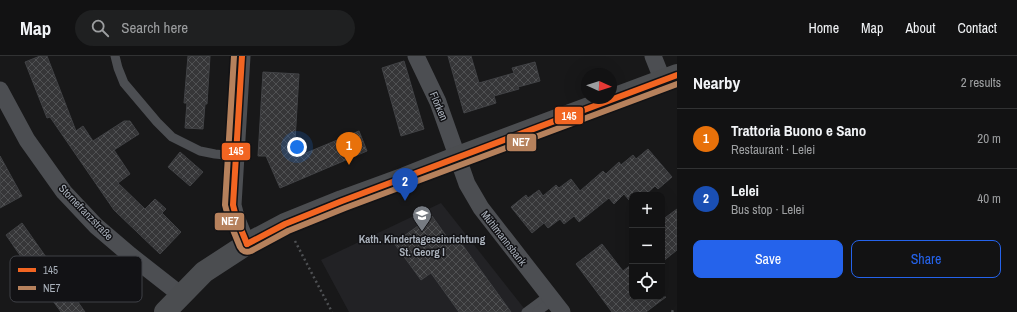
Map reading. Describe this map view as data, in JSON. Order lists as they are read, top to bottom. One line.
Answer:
{"streets":{"street":["Flörken","Stornefranzstraße","Mühlmannsbank"]},"crossings":[["Flörken","Mühlmannsbank"]],"places":{"school or university":["Kath. Kindertageseinrichtung St. Georg I"]},"lines":["transit line 145","transit line NE7"],"legend":["145","NE7"],"north":"right","page":{"header":"Map","search":"Search here","nav":["Home","Map","About","Contact"],"heading":["Nearby","2 results"],"list":[{"mark":"1","name":"Trattoria Buono e Sano","note":"Restaurant · Lelei","value":"20 m"},{"mark":"2","name":"Lelei","note":"Bus stop · Lelei","value":"40 m"}],"pins":["1","2"],"map_buttons":["+","−"],"buttons":["Save","Share"]}}
